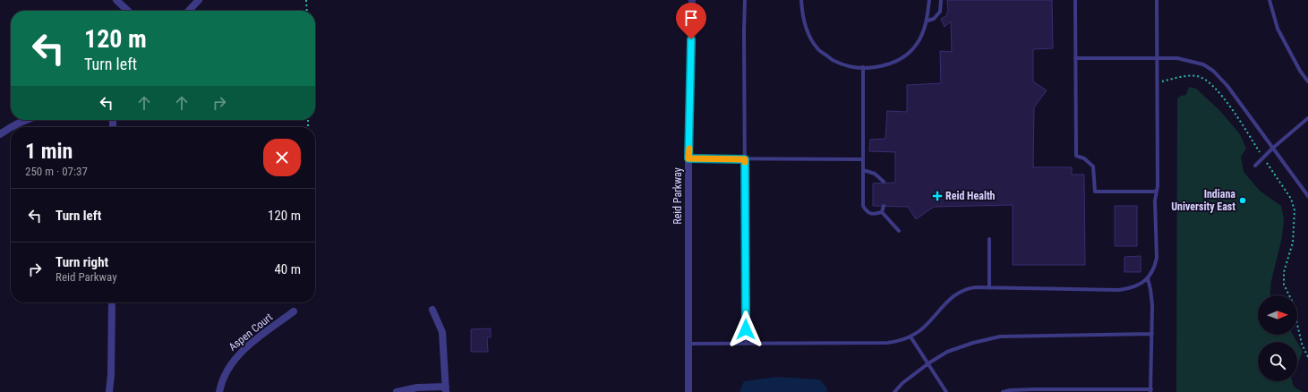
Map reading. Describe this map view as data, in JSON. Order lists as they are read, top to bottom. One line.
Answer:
{"streets":{"street":["Reid Parkway","Aspen Court"]},"places":{"health":["Reid Health"],"other":["Indiana University East"]},"north":"right","page":{"turn":["120 m","Turn left"],"heading":["1 min","250 m · 07:37"],"list":[{"name":"Turn left","value":"120 m"},{"name":"Turn right","note":"Reid Parkway","value":"40 m"}]}}
